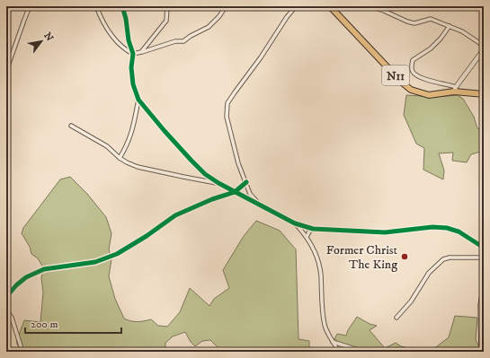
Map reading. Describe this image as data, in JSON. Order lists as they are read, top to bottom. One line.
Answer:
{"streets":{"highway":["N11"]},"places":["Former Christ The King"],"scale_bar":"200 m","north":"top right"}
